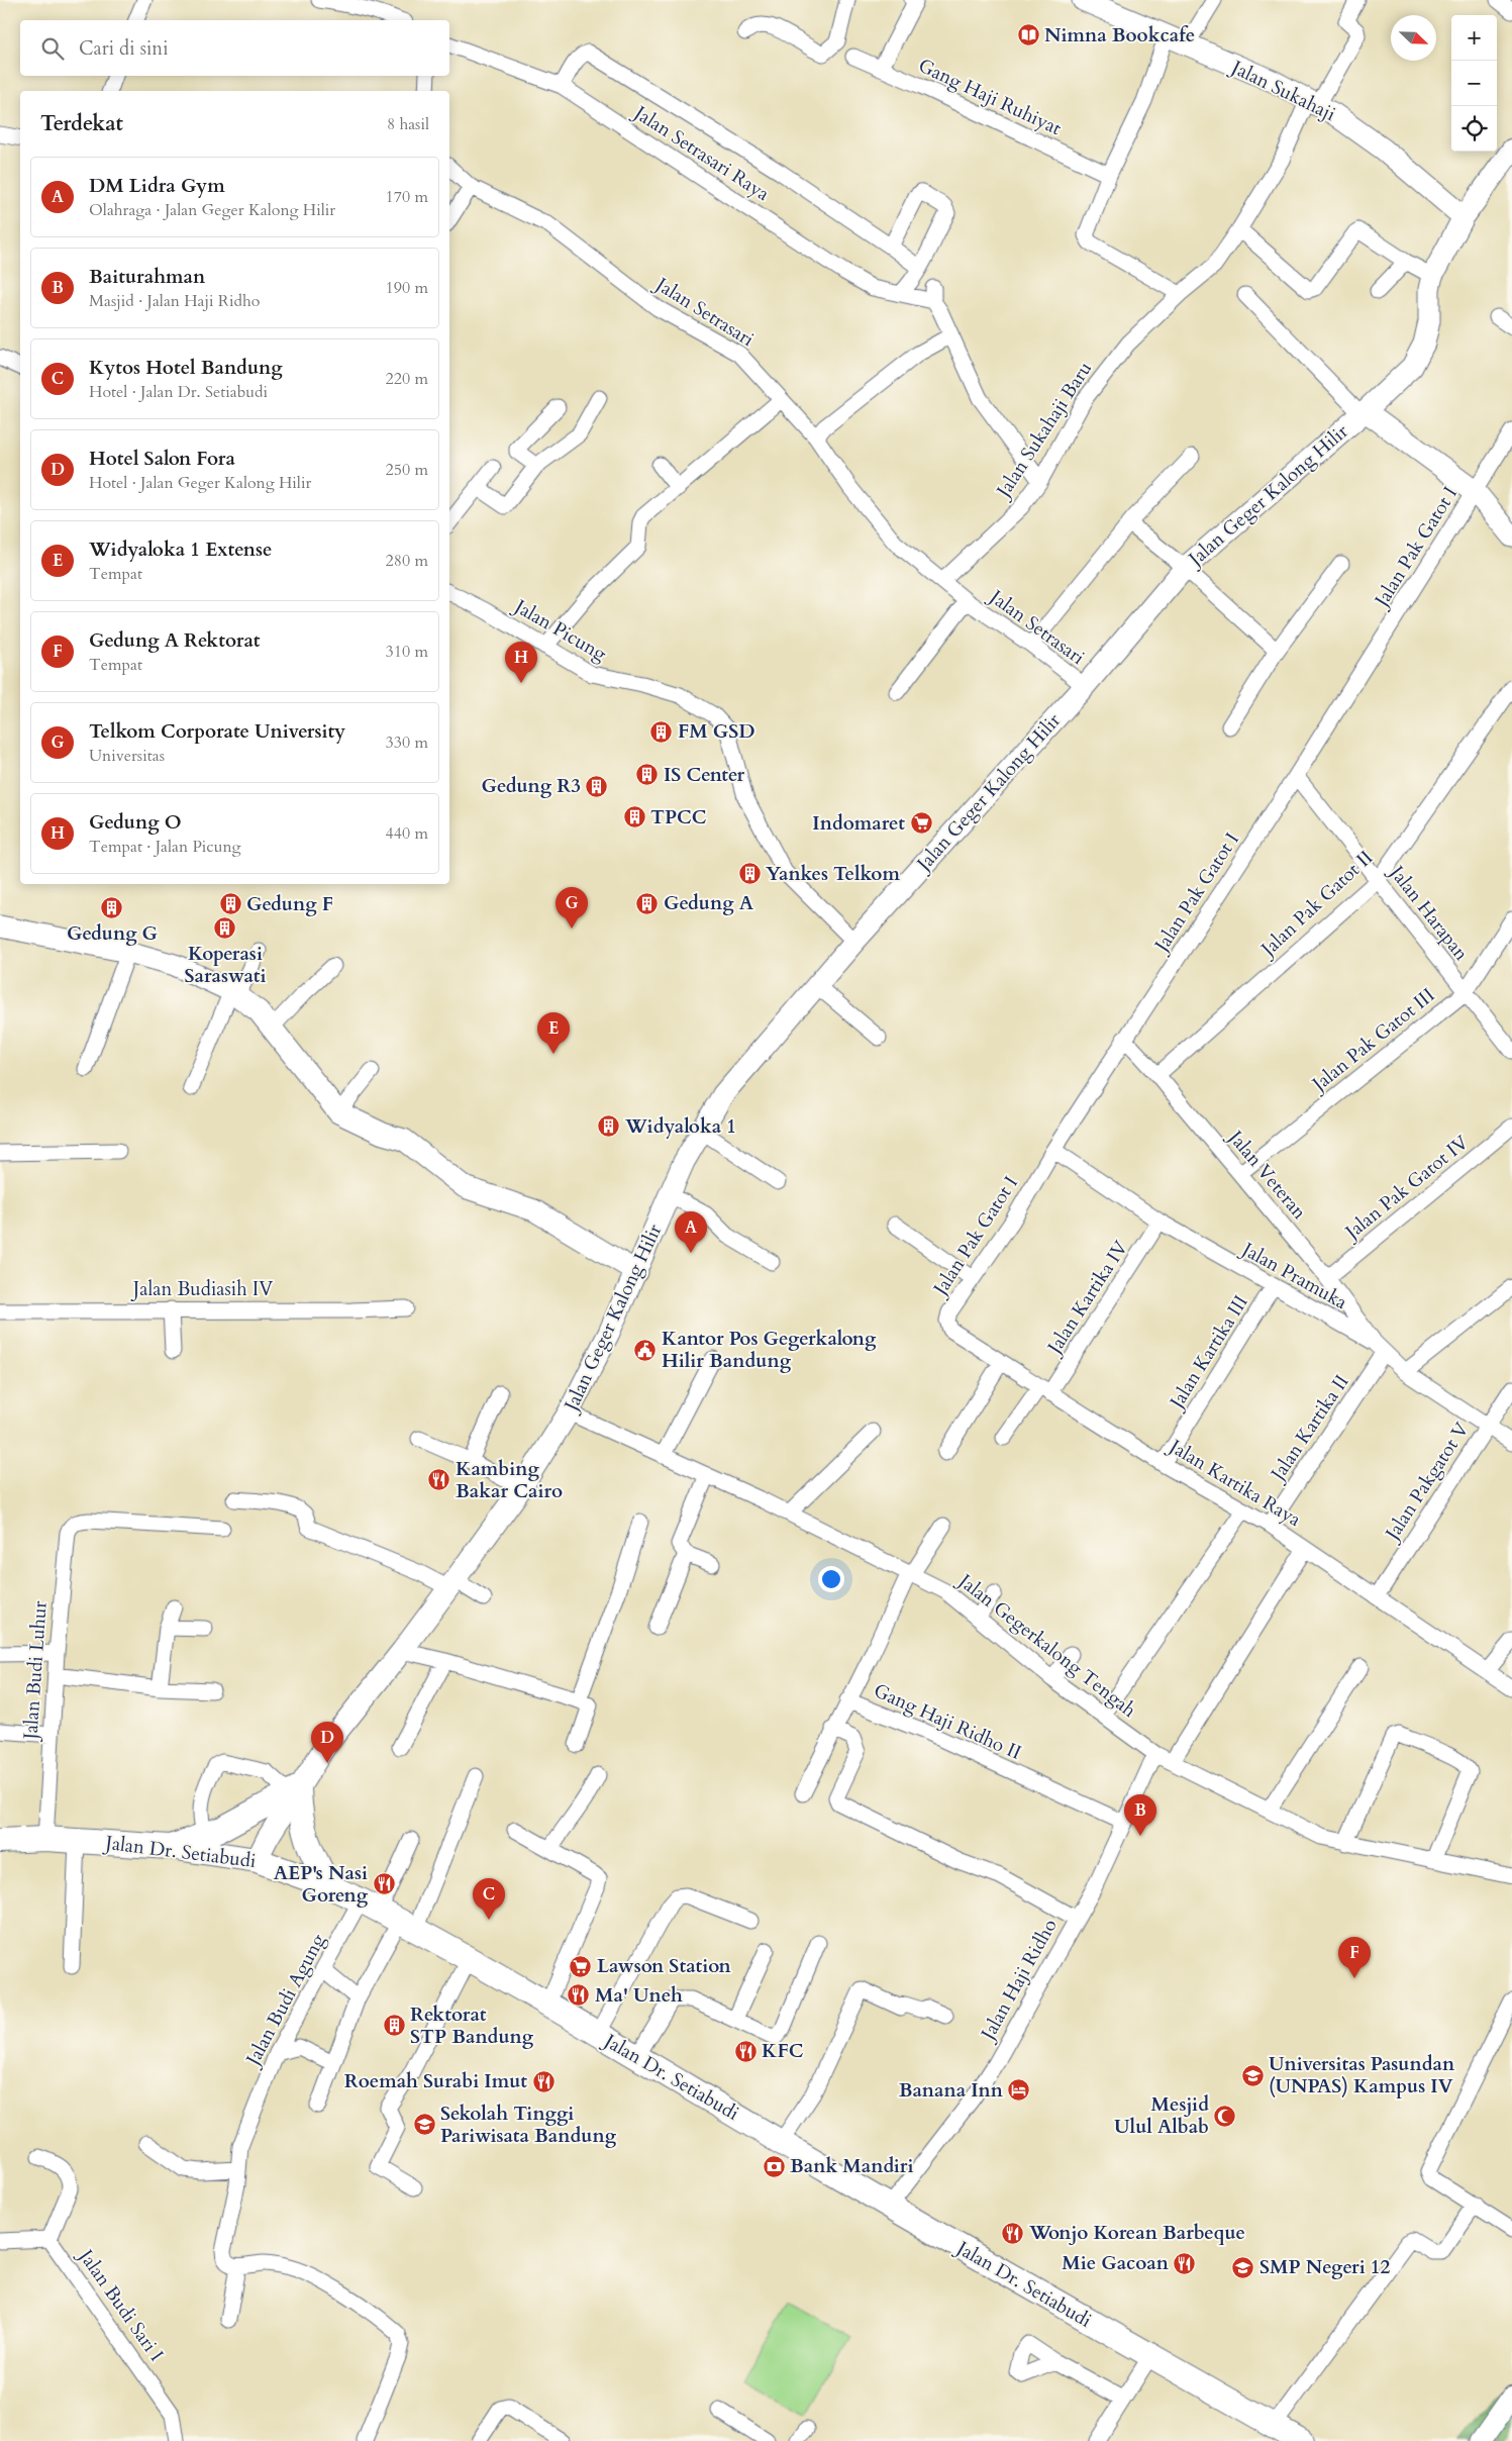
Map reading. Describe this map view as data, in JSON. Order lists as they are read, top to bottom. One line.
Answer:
{"streets":{"main road":["Jalan Sukahaji","Jalan Geger Kalong Hilir","Jalan Dr. Setiabudi"],"street":["Gang Haji Ruhiyat","Jalan Setrasari Raya","Jalan Setrasari","Jalan Sukahaji Baru","Jalan Pak Gatot I","Jalan Picung","Jalan Pak Gatot II","Jalan Harapan","Jalan Pak Gatot III","Jalan Veteran","Jalan Pak Gatot IV","Jalan Pramuka","Jalan Budiasih IV","Jalan Kartika IV","Jalan Kartika III","Jalan Kartika II","Jalan Pakgatot V","Jalan Kartika Raya","Jalan Gegerkalong Tengah","Jalan Budi Luhur","Gang Haji Ridho II","Jalan Haji Ridho","Jalan Budi Agung","Jalan Budi Sari I"]},"crossings":[["Jalan Sukahaji","Jalan Sukahaji Baru"],["Jalan Sukahaji","Jalan Geger Kalong Hilir"],["Jalan Setrasari Raya","Jalan Sukahaji Baru"],["Jalan Setrasari","Jalan Sukahaji Baru"],["Jalan Setrasari","Jalan Geger Kalong Hilir"],["Jalan Geger Kalong Hilir","Jalan Picung"],["Jalan Geger Kalong Hilir","Jalan Gegerkalong Tengah"],["Jalan Geger Kalong Hilir","Jalan Dr. Setiabudi"],["Jalan Pak Gatot I","Jalan Harapan"],["Jalan Pak Gatot I","Jalan Veteran"],["Jalan Pak Gatot I","Jalan Pramuka"],["Jalan Pak Gatot I","Jalan Kartika Raya"],["Jalan Pak Gatot II","Jalan Harapan"],["Jalan Pak Gatot II","Jalan Veteran"],["Jalan Harapan","Jalan Pak Gatot III"],["Jalan Pak Gatot III","Jalan Veteran"],["Jalan Veteran","Jalan Pak Gatot IV"],["Jalan Veteran","Jalan Pramuka"],["Jalan Veteran","Jalan Kartika II"],["Jalan Pramuka","Jalan Kartika IV"],["Jalan Pramuka","Jalan Kartika III"],["Jalan Pramuka","Jalan Kartika II"],["Jalan Pramuka","Jalan Pakgatot V"],["Jalan Kartika IV","Jalan Kartika Raya"],["Jalan Kartika III","Jalan Kartika Raya"],["Jalan Kartika II","Jalan Kartika Raya"],["Jalan Pakgatot V","Jalan Kartika Raya"],["Jalan Gegerkalong Tengah","Jalan Haji Ridho"],["Jalan Budi Luhur","Jalan Dr. Setiabudi"],["Gang Haji Ridho II","Jalan Haji Ridho"],["Jalan Dr. Setiabudi","Jalan Haji Ridho"],["Jalan Dr. Setiabudi","Jalan Budi Agung"]],"places":{"library":["Nimna Bookcafe"],"building":["FM GSD","IS Center","Gedung R3","TPCC","Yankes Telkom","Gedung A","Gedung F","Gedung G","Koperasi Saraswati","Widyaloka 1","Rektorat STP Bandung"],"supermarket":["Indomaret","Lawson Station"],"public building":["Kantor Pos Gegerkalong Hilir Bandung"],"restaurant":["Kambing Bakar Cairo","AEP's Nasi Goreng","Ma' Uneh","KFC","Roemah Surabi Imut","Wonjo Korean Barbeque","Mie Gacoan"],"school or university":["Universitas Pasundan (UNPAS) Kampus IV","Sekolah Tinggi Pariwisata Bandung","SMP Negeri 12"],"hotel":["Banana Inn"],"mosque":["Mesjid Ulul Albab"],"bank":["Bank Mandiri"]},"north":"bottom right","page":{"map_buttons":["+","−"],"search":"Cari di sini","heading":["Terdekat","8 hasil"],"list":[{"mark":"A","name":"DM Lidra Gym","note":"Olahraga · Jalan Geger Kalong Hilir","value":"170 m"},{"mark":"B","name":"Baiturahman","note":"Masjid · Jalan Haji Ridho","value":"190 m"},{"mark":"C","name":"Kytos Hotel Bandung","note":"Hotel · Jalan Dr. Setiabudi","value":"220 m"},{"mark":"D","name":"Hotel Salon Fora","note":"Hotel · Jalan Geger Kalong Hilir","value":"250 m"},{"mark":"E","name":"Widyaloka 1 Extense","note":"Tempat","value":"280 m"},{"mark":"F","name":"Gedung A Rektorat","note":"Tempat","value":"310 m"},{"mark":"G","name":"Telkom Corporate University","note":"Universitas","value":"330 m"},{"mark":"H","name":"Gedung O","note":"Tempat · Jalan Picung","value":"440 m"}],"pins":["H","G","E","A","D","B","C","F"]}}
